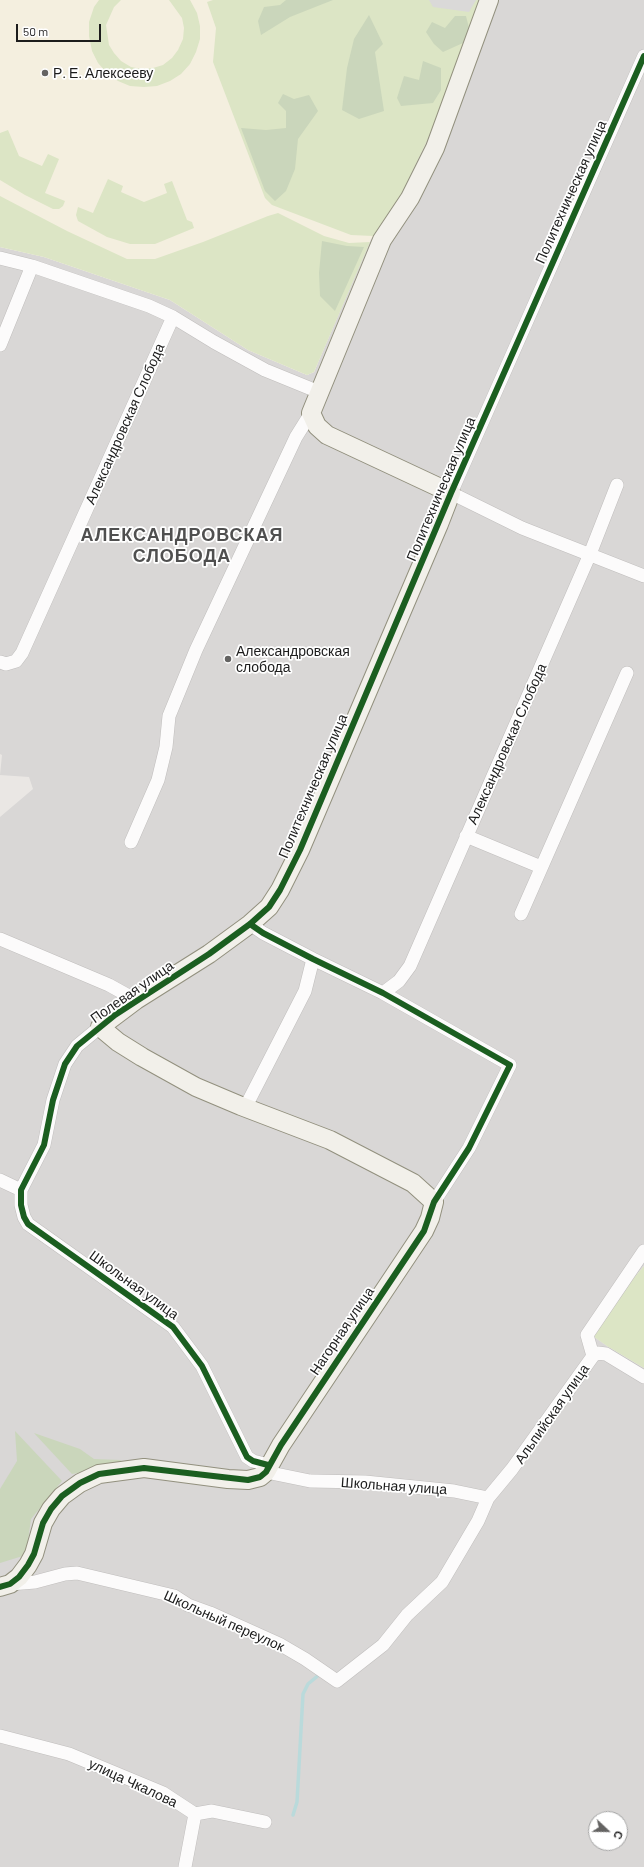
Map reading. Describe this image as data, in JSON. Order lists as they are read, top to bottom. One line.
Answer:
{"streets":{"street":["Политехническая улица","Александровская Слобода","Полевая улица","Школьная улица","Нагорная улица","Альпийская улица","Школьный переулок","улица Чкалова"]},"crossings":[["Политехническая улица","Полевая улица"],["Полевая улица","Школьная улица"],["Полевая улица","Нагорная улица"],["Школьная улица","Нагорная улица"],["Школьная улица","Альпийская улица"],["Школьная улица","Школьный переулок"],["Альпийская улица","Школьный переулок"]],"districts":["АЛЕКСАНДРОВСКАЯ СЛОБОДА"],"places":["Р. Е. Алексееву","Александровская слобода"],"scale_bar":"50 m","north":"right"}
